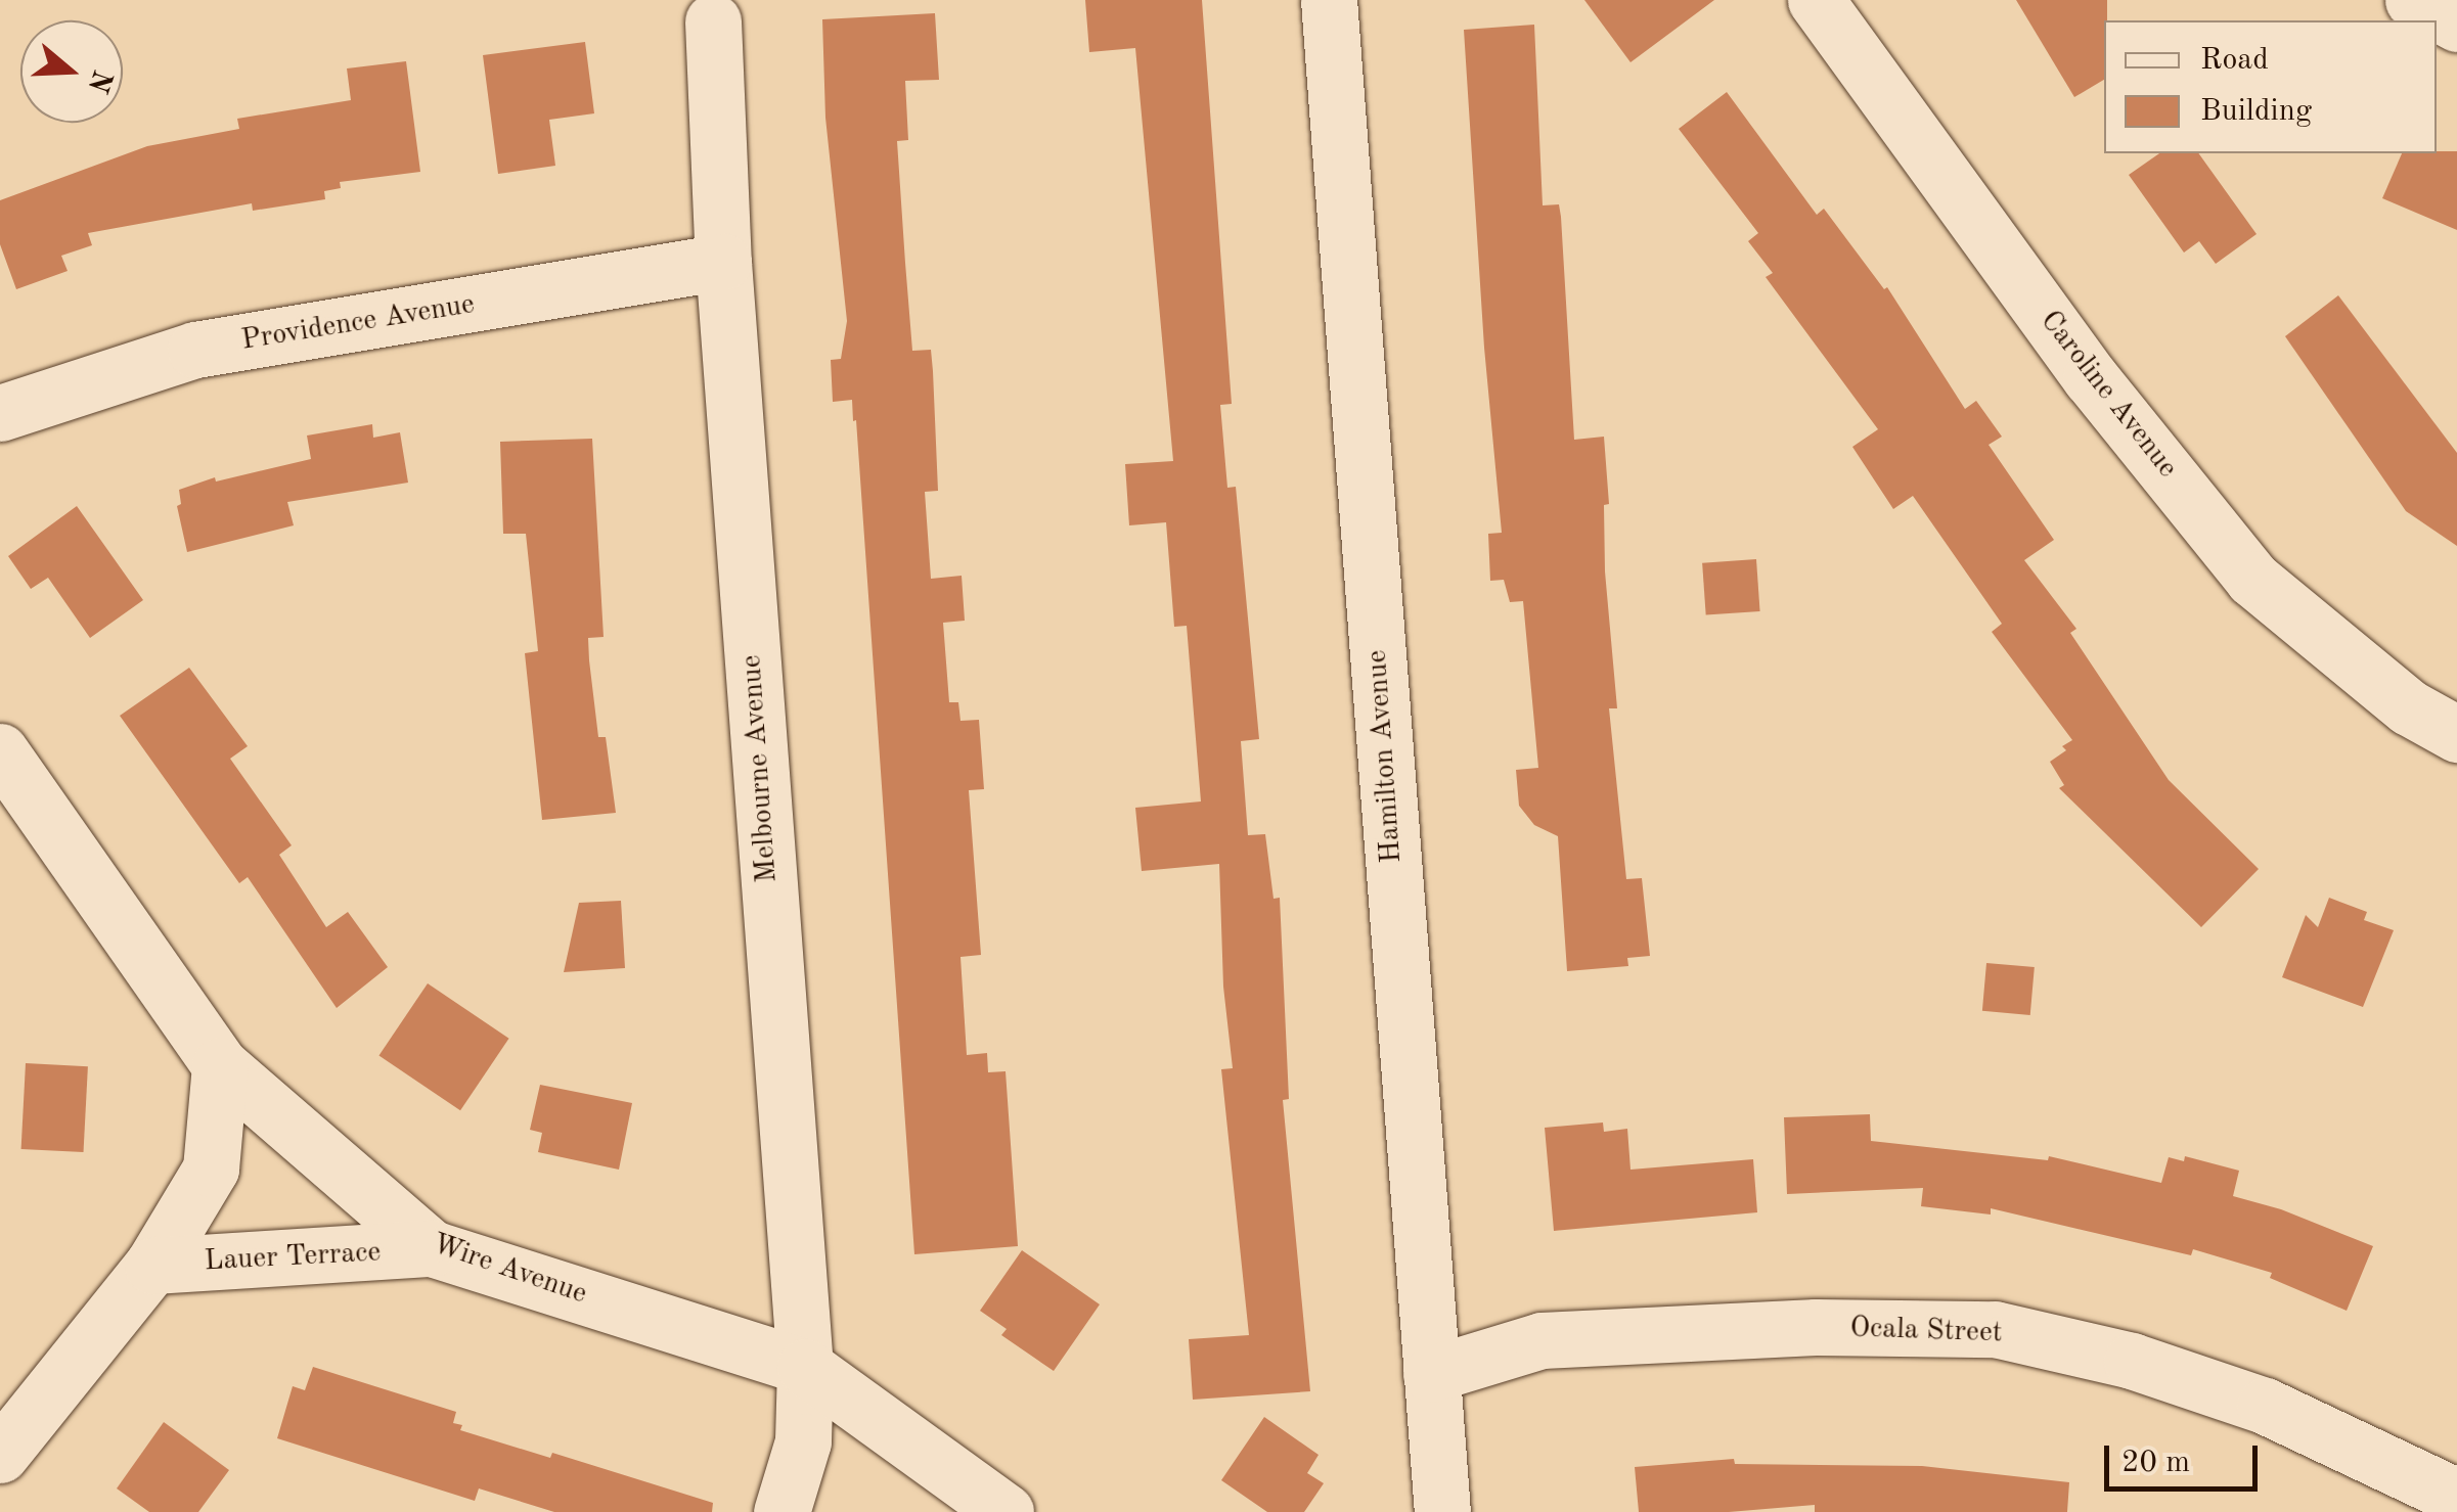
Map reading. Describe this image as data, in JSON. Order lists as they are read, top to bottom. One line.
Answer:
{"streets":{"street":["Providence Avenue","Caroline Avenue","Hamilton Avenue","Melbourne Avenue","Lauer Terrace","Wire Avenue","Ocala Street"]},"crossings":[["Providence Avenue","Melbourne Avenue"],["Hamilton Avenue","Ocala Street"],["Melbourne Avenue","Wire Avenue"],["Lauer Terrace","Wire Avenue"]],"legend":["Road","Building"],"scale_bar":"20 m","north":"right"}
